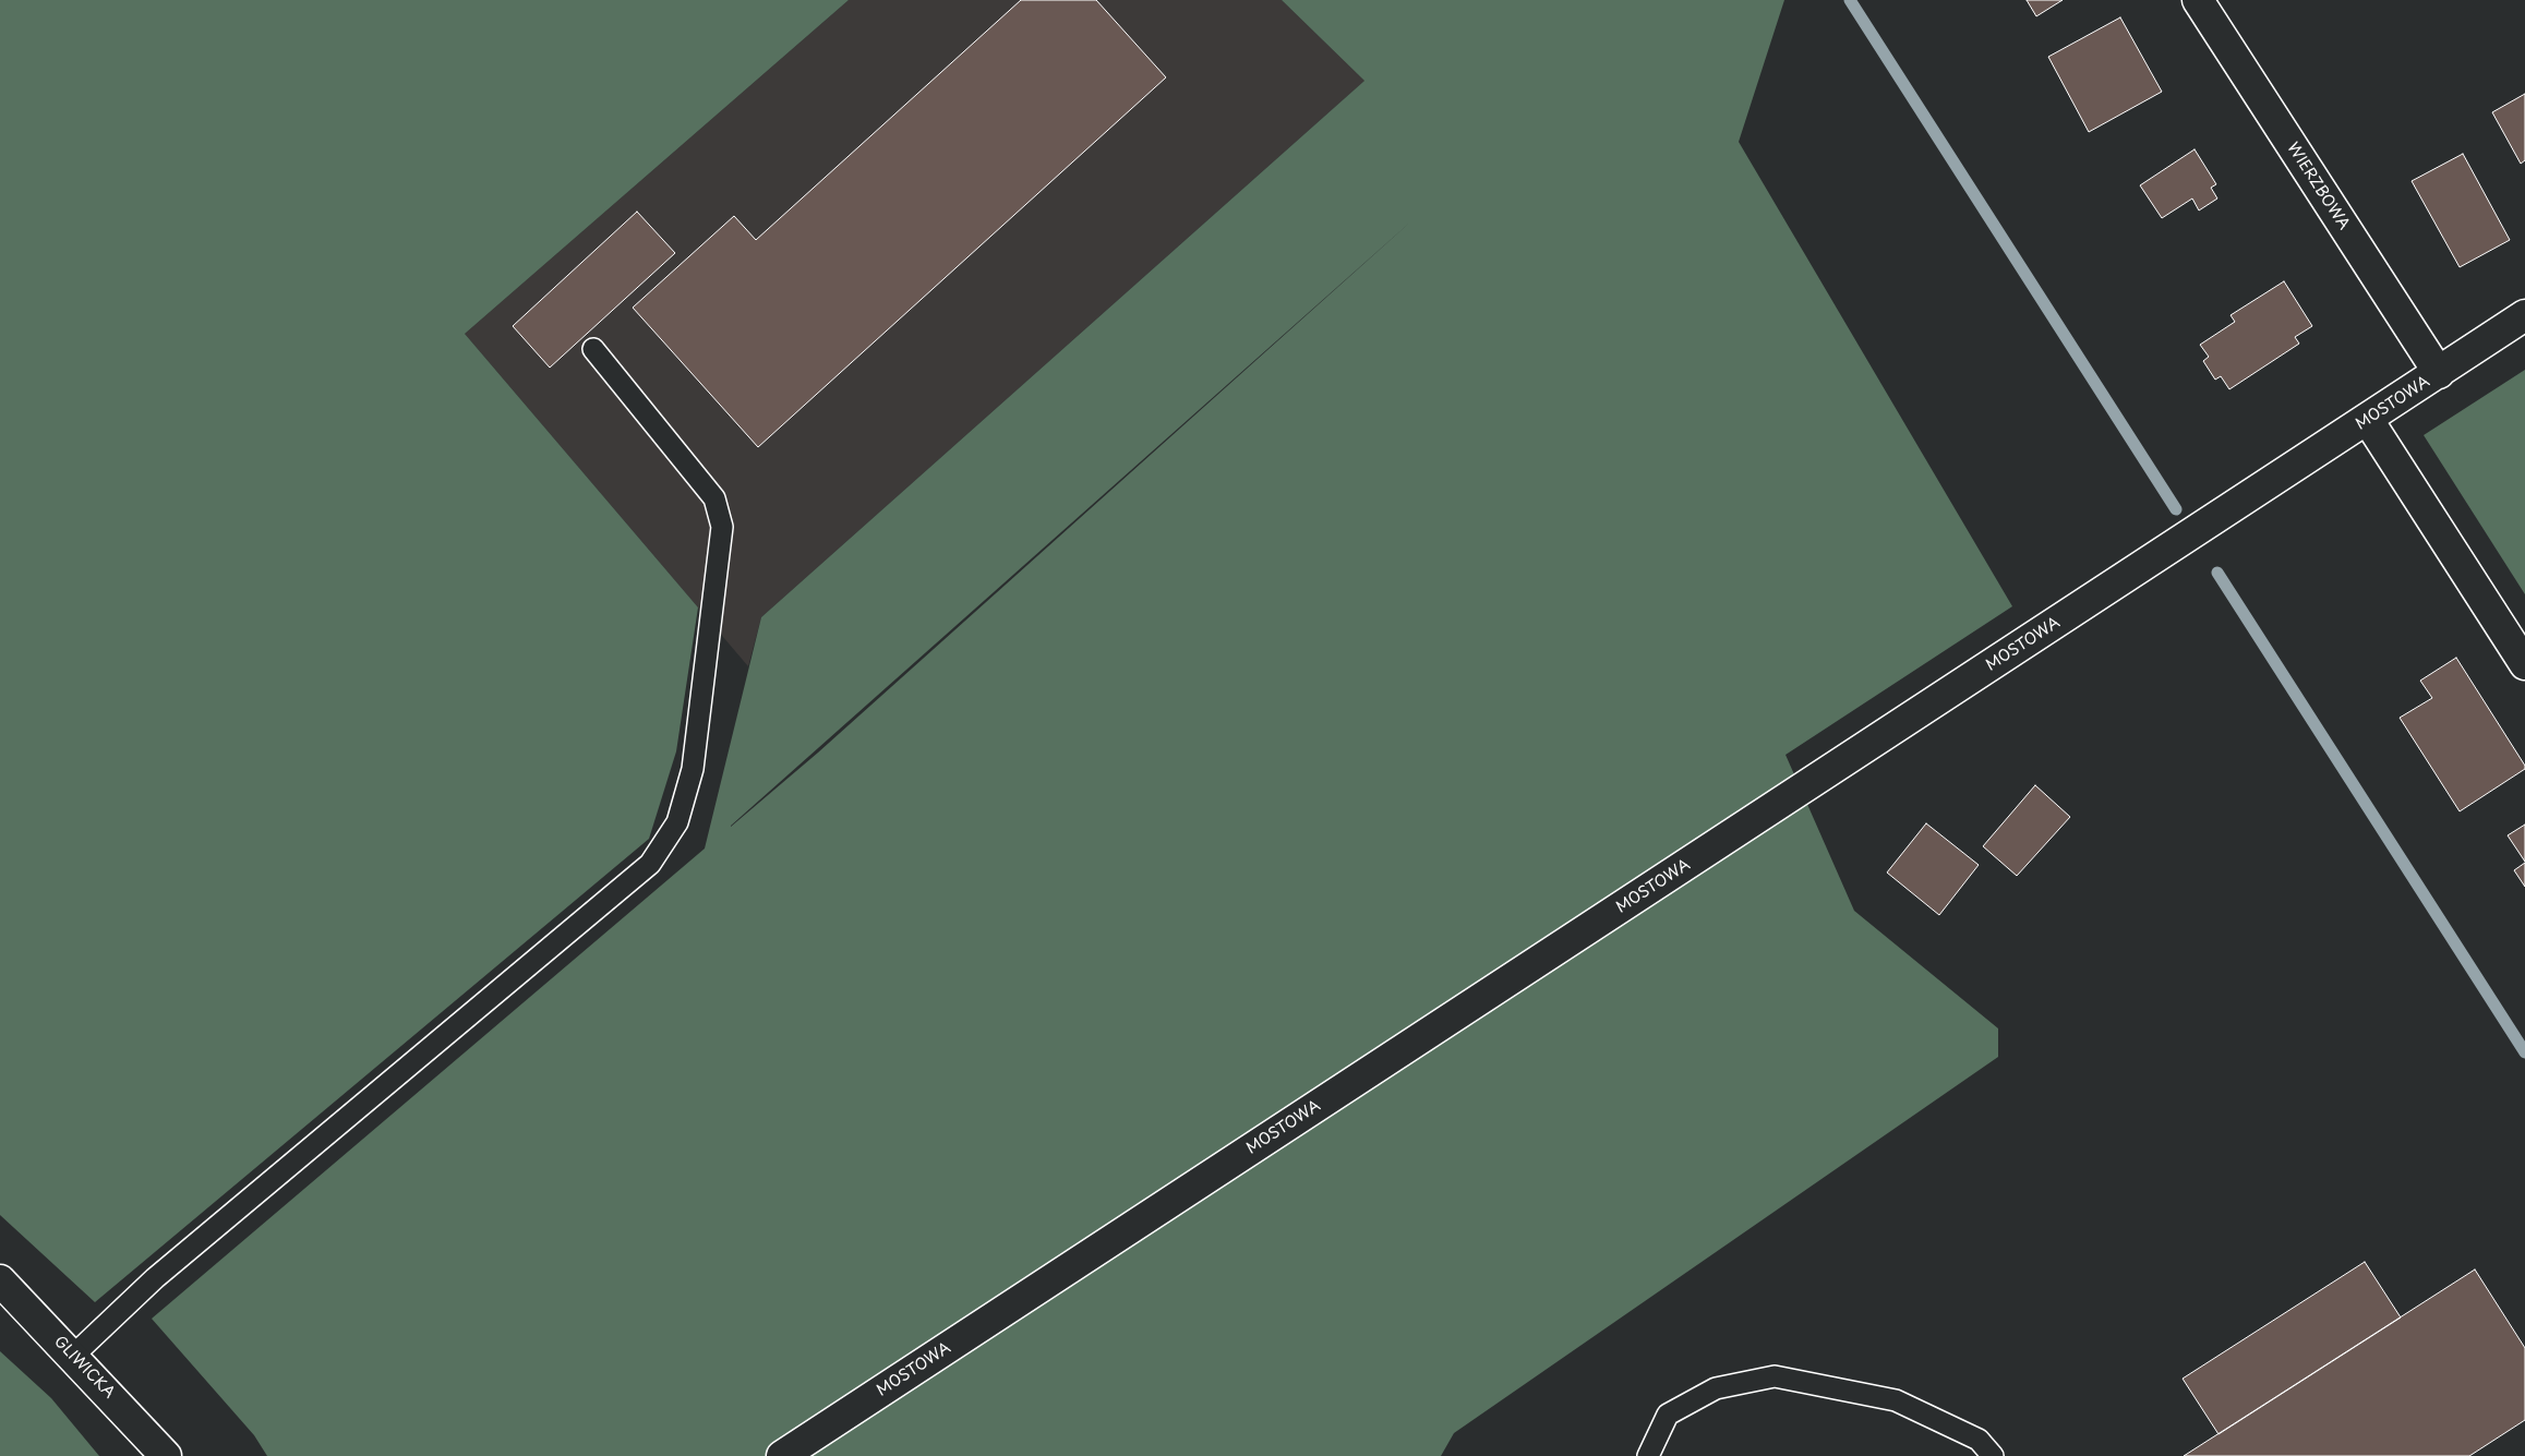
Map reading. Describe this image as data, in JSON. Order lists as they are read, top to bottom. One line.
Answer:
{"streets":{"street":["WIERZBOWA","MOSTOWA","GLIWICKA"]},"crossings":[["WIERZBOWA","MOSTOWA"]]}
